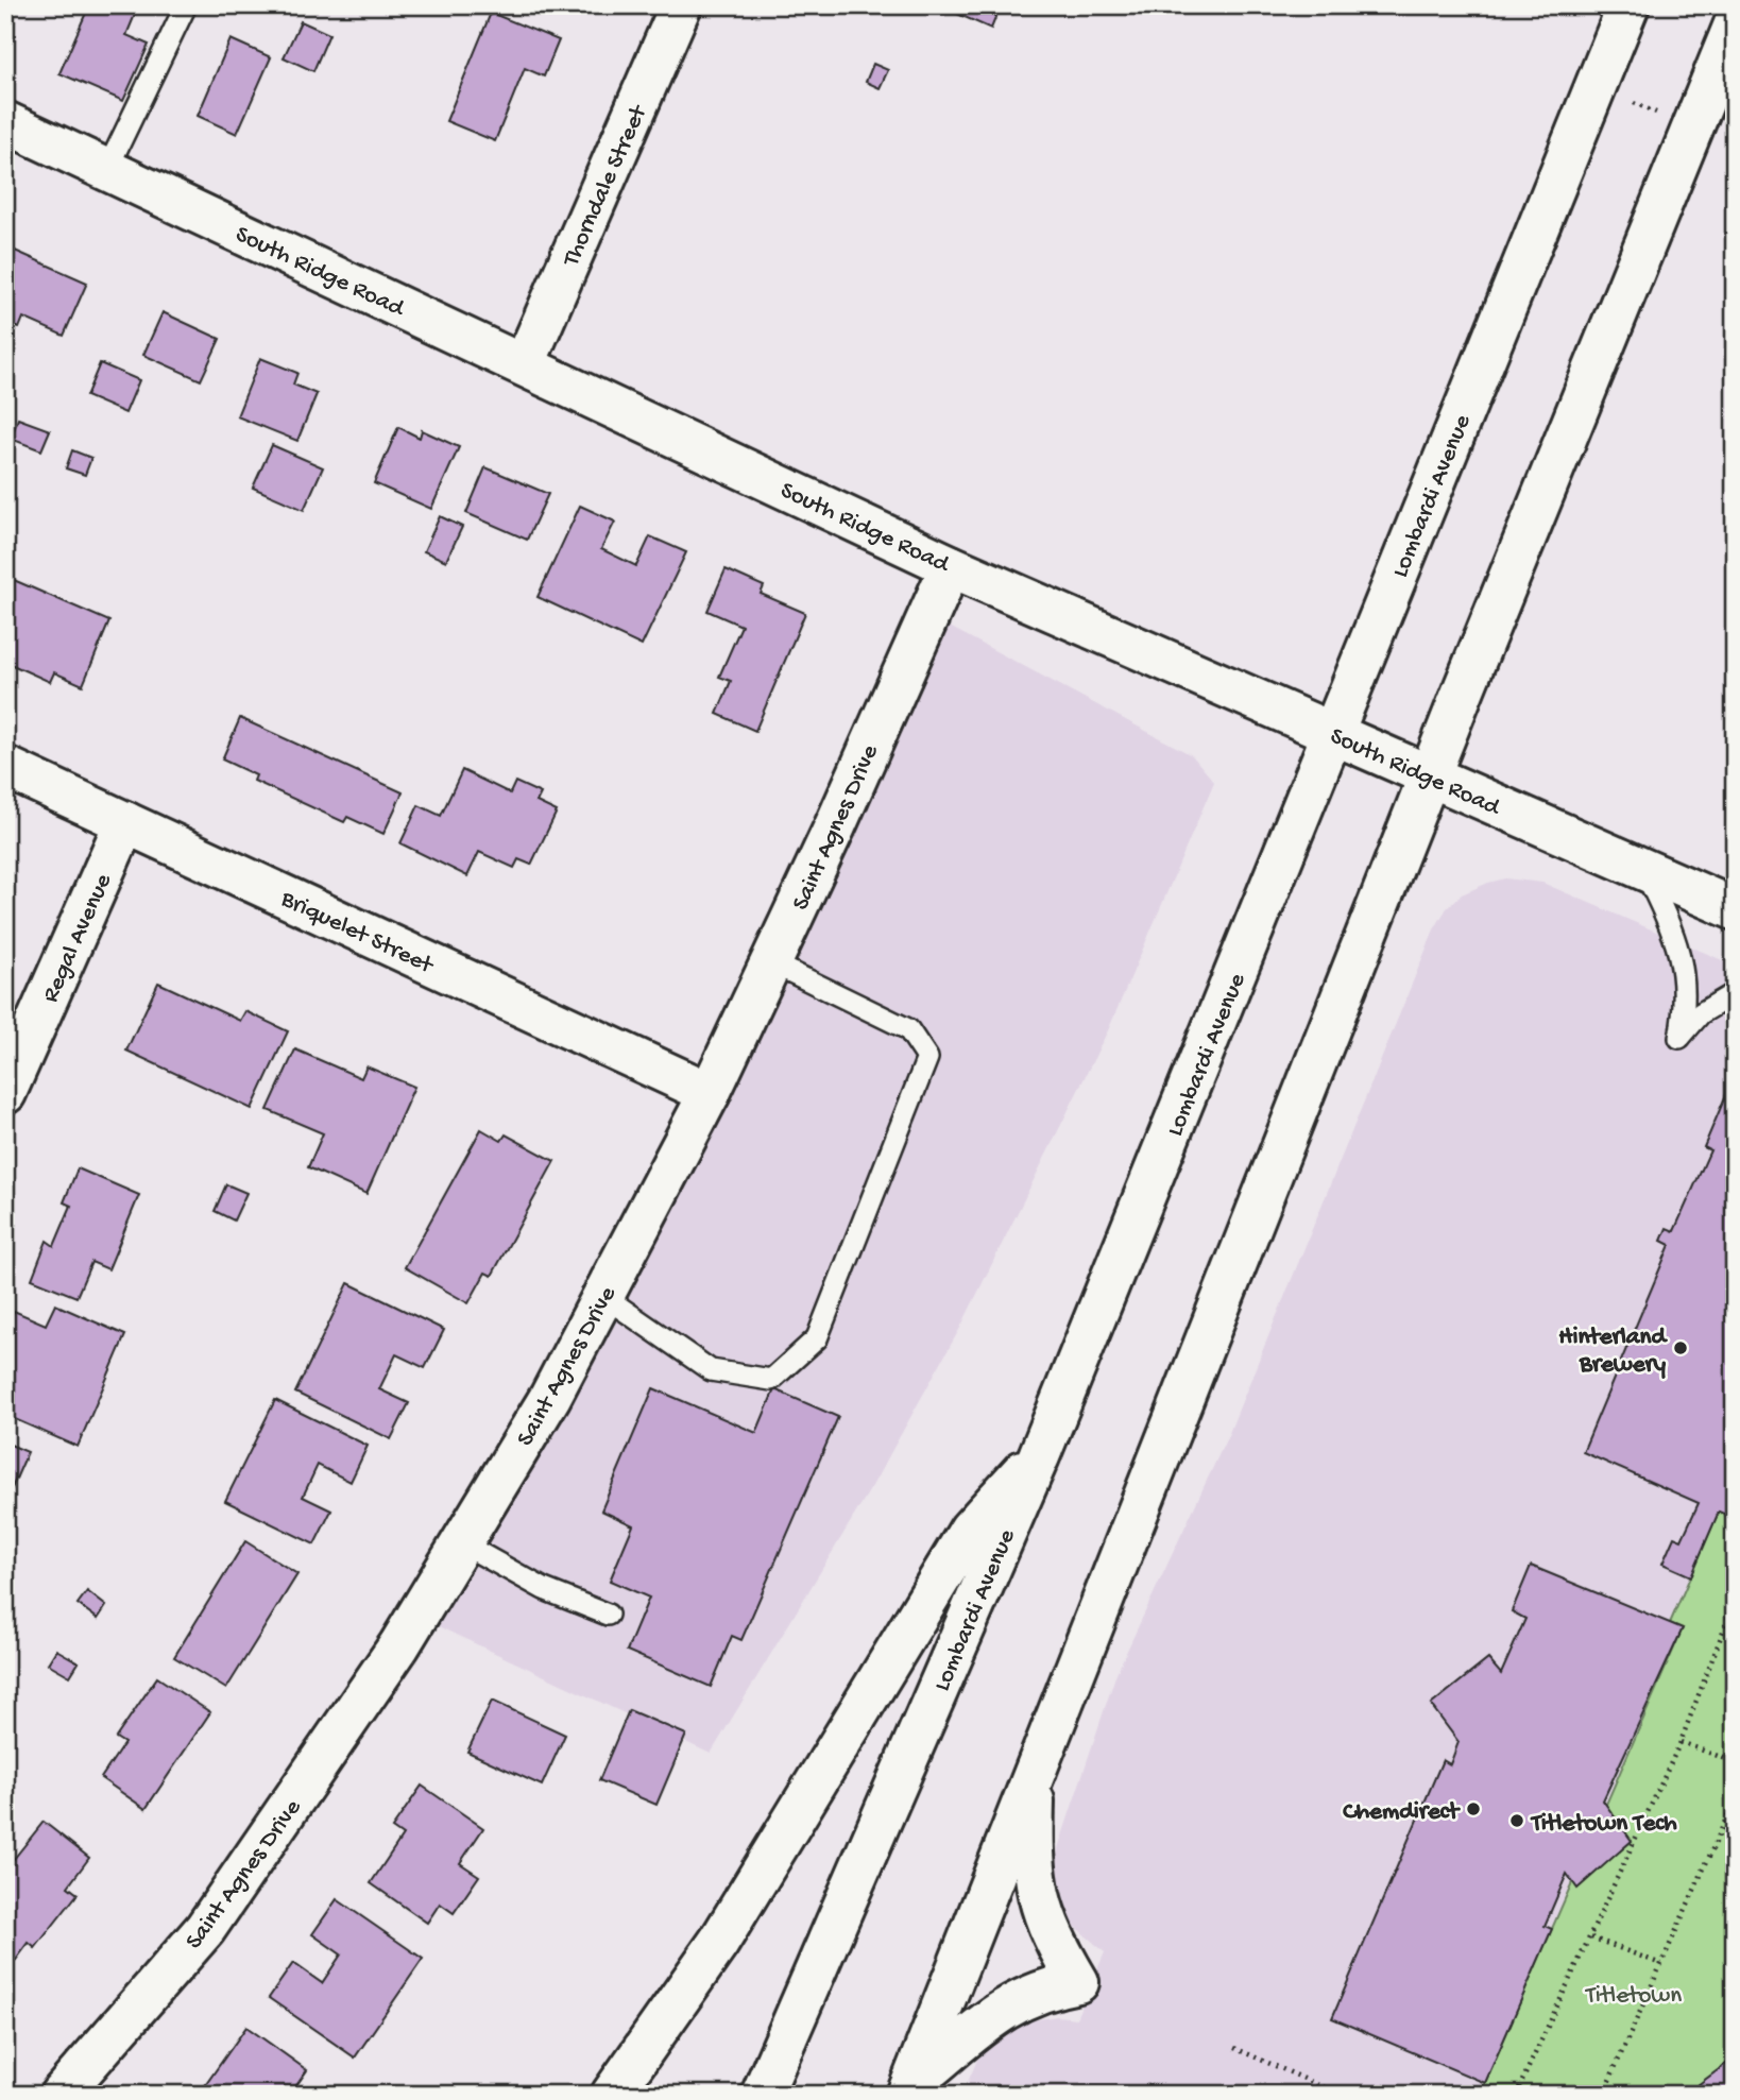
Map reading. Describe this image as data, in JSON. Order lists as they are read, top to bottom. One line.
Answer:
{"streets":{"street":["Thorndale Street","South Ridge Road","Lombardi Avenue","Saint Agnes Drive","Briquelet Street","Regal Avenue"]},"crossings":[["Thorndale Street","South Ridge Road"],["South Ridge Road","Lombardi Avenue"],["South Ridge Road","Saint Agnes Drive"],["Saint Agnes Drive","Briquelet Street"],["Briquelet Street","Regal Avenue"]],"parks":["Titletown"],"places":["Hinterland Brewery","Chemdirect","Titletown Tech"]}
